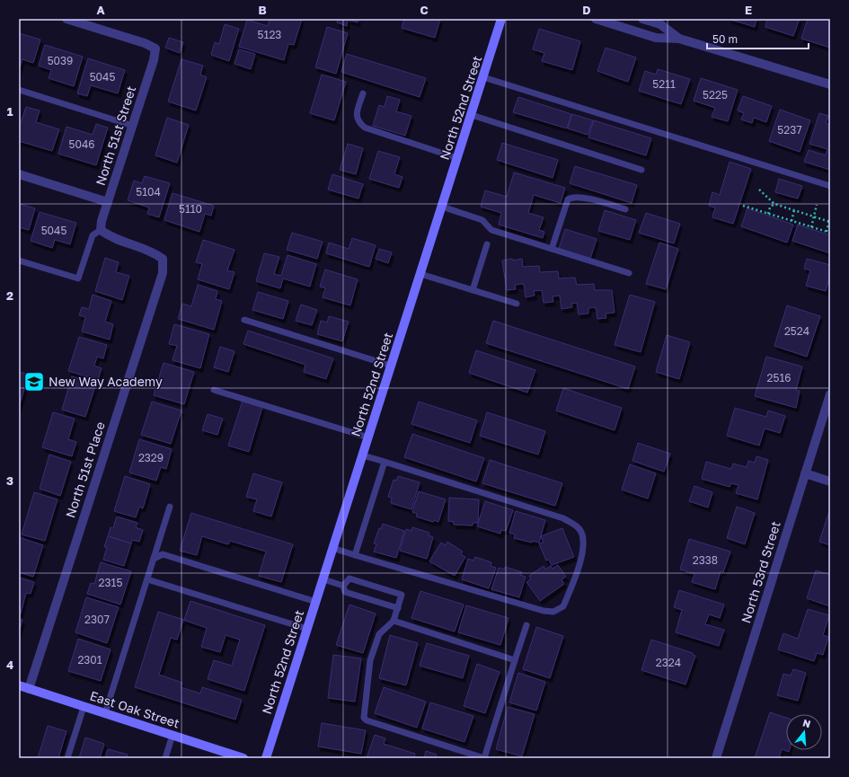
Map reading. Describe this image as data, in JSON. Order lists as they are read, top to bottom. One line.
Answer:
{"streets":{"main road":["North 52nd Street","East Oak Street"],"street":["North 51st Street","North 51st Place","North 53rd Street"]},"crossings":[["North 51st Street","North 51st Place"],["North 51st Place","East Oak Street"]],"places":{"school or university":["New Way Academy"]},"house_numbers":["5123","5039","5045","5211","5225","5237","5046","5104","5110","5045","2524","2516","2329","2338","2315","2307","2301","2324"],"scale_bar":"50 m","north":"top","grid":{"columns":["A","B","C","D","E"],"rows":["1","2","3","4"]}}
